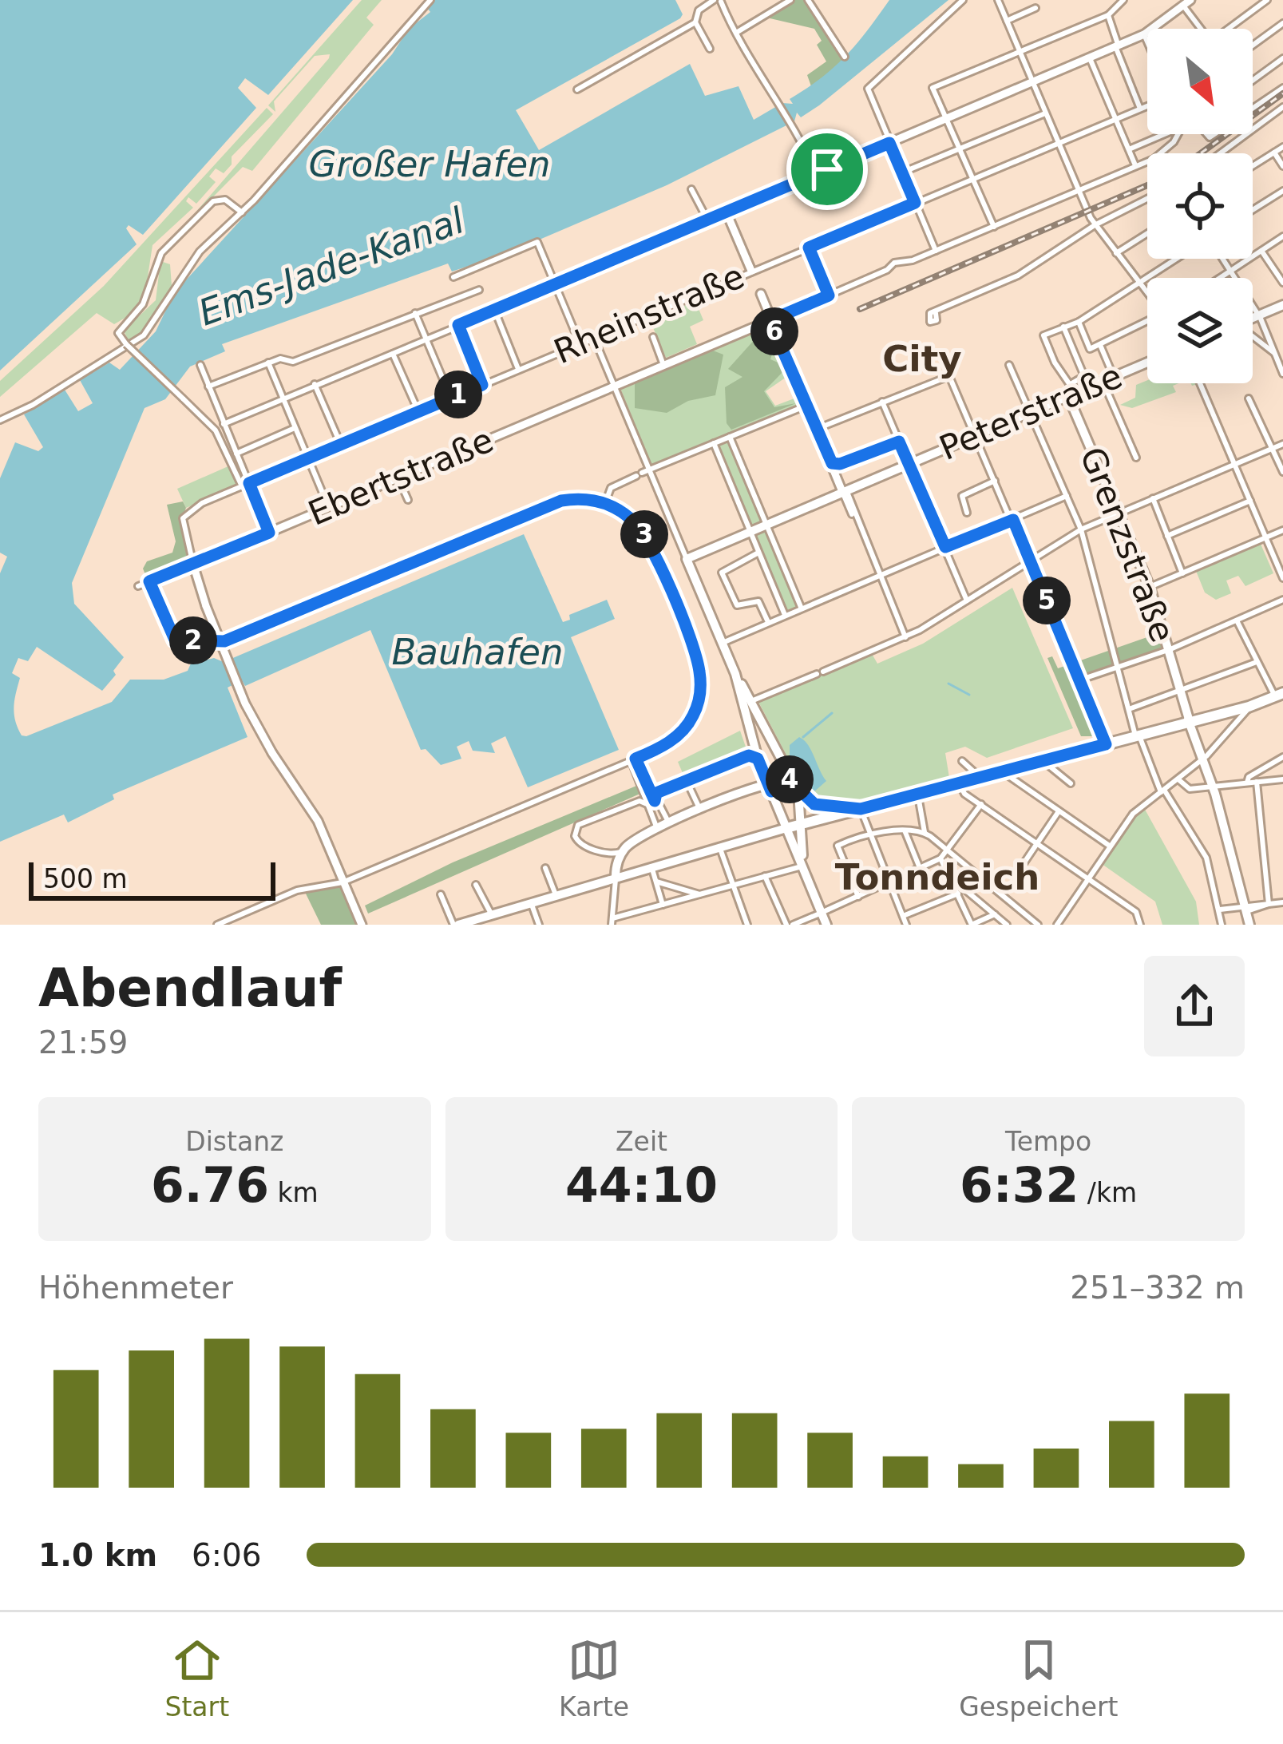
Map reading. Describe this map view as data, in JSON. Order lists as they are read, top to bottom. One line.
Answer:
{"streets":{"main road":["Peterstraße","Grenzstraße"],"street":["Rheinstraße","Ebertstraße"]},"crossings":[["Rheinstraße","Ebertstraße"],["Peterstraße","Grenzstraße"]],"districts":["City","Tonndeich"],"water":["Großer Hafen","Ems-Jade-Kanal","Bauhafen"],"scale_bar":"500 m","north":"bottom right","page":{"pins":["6","1","3","5","2","4"],"scale":"500 m","heading":["Abendlauf","21:59"],"stats":[["Distanz","6.76 km"],["Zeit","44:10"],["Tempo","6:32 /km"]],"chart":["Höhenmeter","251–332 m"],"list":[{"name":"1.0 km","note":"6:06"}],"tabs":["Start","Karte","Gespeichert"]}}
